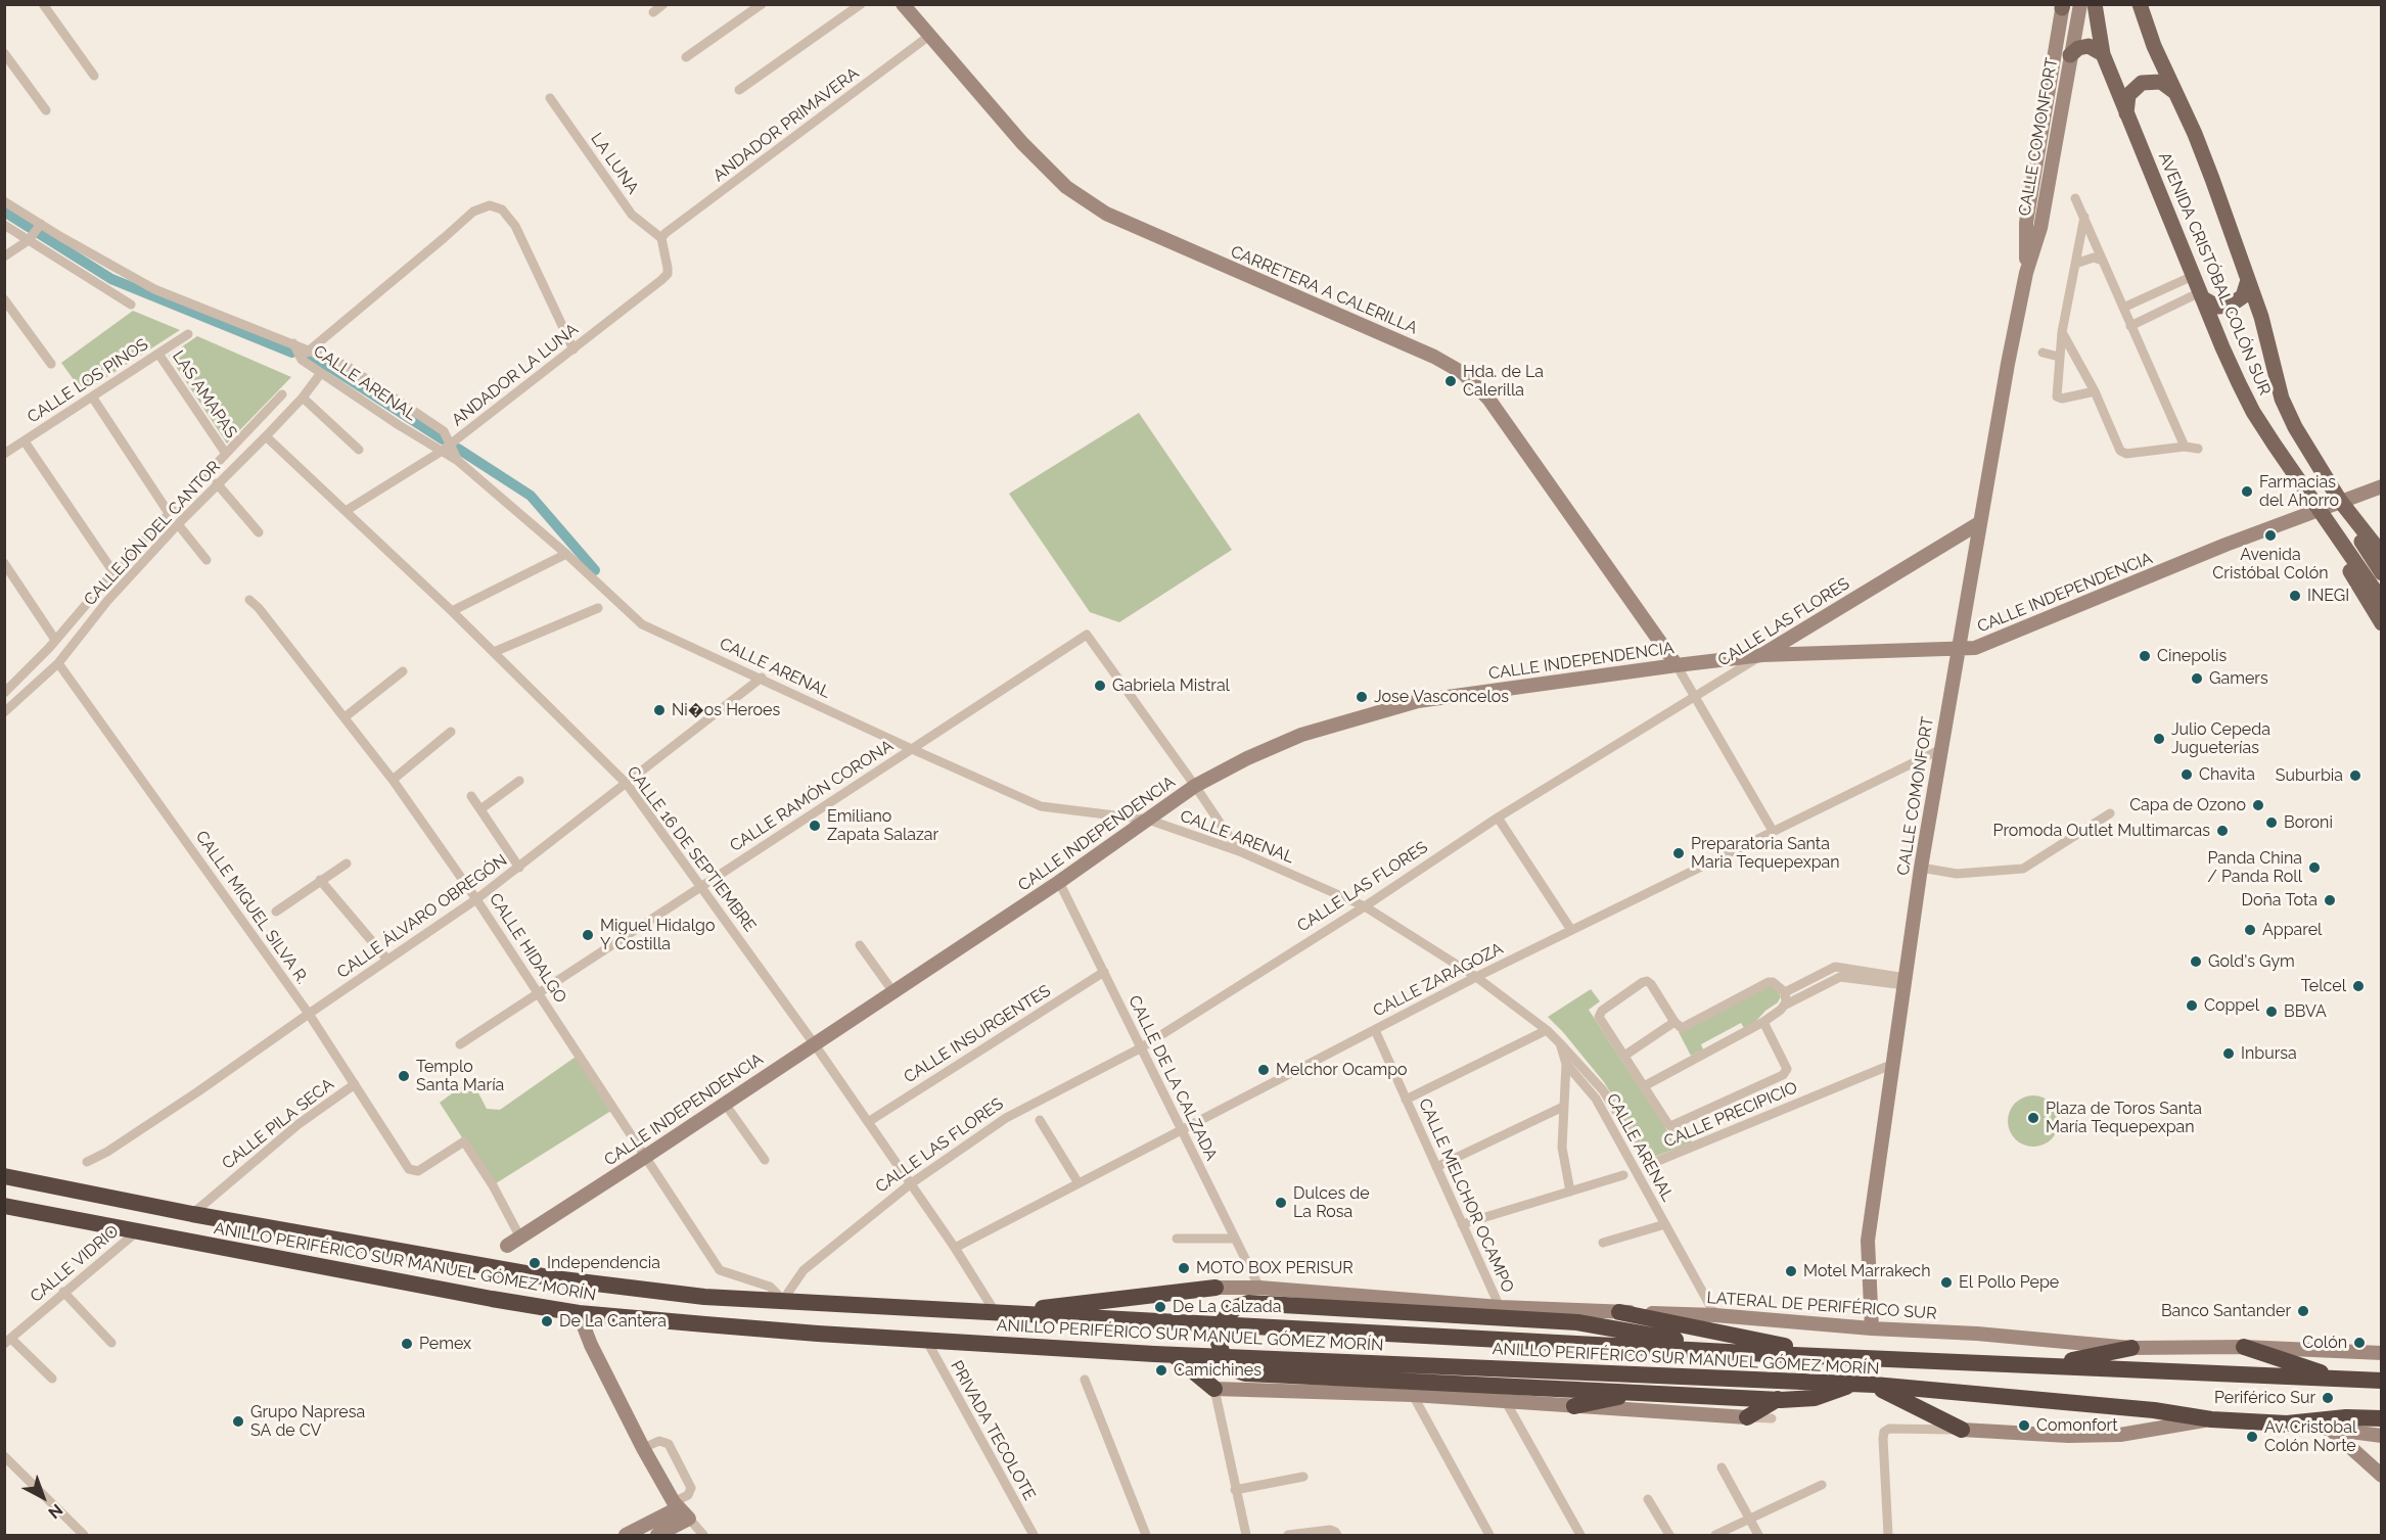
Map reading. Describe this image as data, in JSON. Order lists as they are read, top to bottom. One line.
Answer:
{"streets":{"highway":["ANILLO PERIFÉRICO SUR MANUEL GÓMEZ MORÍN"],"main road":["AVENIDA CRISTÓBAL COLÓN SUR"],"street":["ANDADOR PRIMAVERA","CALLE COMONFORT","LA LUNA","CARRETERA A CALERILLA","ANDADOR LA LUNA","CALLE LOS PINOS","CALLE ARENAL","LAS AMAPAS","CALLEJÓN DEL CANTOR","CALLE INDEPENDENCIA","CALLE LAS FLORES","CALLE RAMÓN CORONA","CALLE 16 DE SEPTIEMBRE","CALLE MIGUEL SILVA R.","CALLE ÁLVARO OBREGÓN","CALLE HIDALGO","CALLE ZARAGOZA","CALLE INSURGENTES","CALLE DE LA CALZADA","CALLE PRECIPICIO","CALLE PILA SECA","CALLE MELCHOR OCAMPO","CALLE VIDRIO","LATERAL DE PERIFÉRICO SUR","PRIVADA TECOLOTE"]},"crossings":[["ANDADOR PRIMAVERA","LA LUNA"],["ANDADOR PRIMAVERA","CARRETERA A CALERILLA"],["ANDADOR PRIMAVERA","ANDADOR LA LUNA"],["CALLE COMONFORT","CALLE INDEPENDENCIA"],["CALLE COMONFORT","CALLE LAS FLORES"],["CALLE COMONFORT","CALLE ZARAGOZA"],["CALLE COMONFORT","CALLE PRECIPICIO"],["CALLE COMONFORT","LATERAL DE PERIFÉRICO SUR"],["LA LUNA","ANDADOR LA LUNA"],["AVENIDA CRISTÓBAL COLÓN SUR","CALLE INDEPENDENCIA"],["CARRETERA A CALERILLA","CALLE INDEPENDENCIA"],["ANDADOR LA LUNA","CALLE ARENAL"],["ANDADOR LA LUNA","CALLE 16 DE SEPTIEMBRE"],["CALLE LOS PINOS","LAS AMAPAS"],["CALLE ARENAL","CALLEJÓN DEL CANTOR"],["CALLE ARENAL","CALLE INDEPENDENCIA"],["CALLE ARENAL","CALLE LAS FLORES"],["CALLE ARENAL","CALLE RAMÓN CORONA"],["CALLE ARENAL","CALLE ÁLVARO OBREGÓN"],["CALLE ARENAL","CALLE ZARAGOZA"],["CALLE ARENAL","CALLE PRECIPICIO"],["CALLE ARENAL","LATERAL DE PERIFÉRICO SUR"],["CALLEJÓN DEL CANTOR","CALLE 16 DE SEPTIEMBRE"],["CALLEJÓN DEL CANTOR","CALLE MIGUEL SILVA R."],["CALLE INDEPENDENCIA","CALLE LAS FLORES"],["CALLE INDEPENDENCIA","CALLE RAMÓN CORONA"],["CALLE INDEPENDENCIA","CALLE 16 DE SEPTIEMBRE"],["CALLE INDEPENDENCIA","CALLE MIGUEL SILVA R."],["CALLE INDEPENDENCIA","CALLE HIDALGO"],["CALLE INDEPENDENCIA","CALLE DE LA CALZADA"],["CALLE LAS FLORES","CALLE 16 DE SEPTIEMBRE"],["CALLE LAS FLORES","CALLE HIDALGO"],["CALLE LAS FLORES","CALLE DE LA CALZADA"],["CALLE LAS FLORES","ANILLO PERIFÉRICO SUR MANUEL GÓMEZ MORÍN"],["CALLE RAMÓN CORONA","CALLE 16 DE SEPTIEMBRE"],["CALLE RAMÓN CORONA","CALLE HIDALGO"],["CALLE 16 DE SEPTIEMBRE","CALLE ÁLVARO OBREGÓN"],["CALLE 16 DE SEPTIEMBRE","CALLE ZARAGOZA"],["CALLE 16 DE SEPTIEMBRE","CALLE INSURGENTES"],["CALLE 16 DE SEPTIEMBRE","ANILLO PERIFÉRICO SUR MANUEL GÓMEZ MORÍN"],["CALLE MIGUEL SILVA R.","CALLE ÁLVARO OBREGÓN"],["CALLE MIGUEL SILVA R.","CALLE PILA SECA"],["CALLE ÁLVARO OBREGÓN","CALLE HIDALGO"],["CALLE HIDALGO","ANILLO PERIFÉRICO SUR MANUEL GÓMEZ MORÍN"],["CALLE ZARAGOZA","CALLE DE LA CALZADA"],["CALLE ZARAGOZA","CALLE MELCHOR OCAMPO"],["CALLE INSURGENTES","CALLE DE LA CALZADA"],["CALLE DE LA CALZADA","LATERAL DE PERIFÉRICO SUR"],["CALLE PILA SECA","ANILLO PERIFÉRICO SUR MANUEL GÓMEZ MORÍN"],["CALLE MELCHOR OCAMPO","LATERAL DE PERIFÉRICO SUR"],["ANILLO PERIFÉRICO SUR MANUEL GÓMEZ MORÍN","CALLE VIDRIO"],["ANILLO PERIFÉRICO SUR MANUEL GÓMEZ MORÍN","PRIVADA TECOLOTE"]],"places":["Hda. de La Calerilla","Farmacias del Ahorro","Avenida Cristóbal Colón","INEGI","Cinepolis","Gamers","Gabriela Mistral","Jose Vasconcelos","Ni�os Heroes","Julio Cepeda Jugueterías","Chavita","Suburbia","Capa de Ozono","Boroni","Emiliano Zapata Salazar","Promoda Outlet Multimarcas","Preparatoria Santa Maria Tequepexpan","Panda China / Panda Roll","Doña Tota","Apparel","Miguel Hidalgo Y Costilla","Gold's Gym","Telcel","Coppel","BBVA","Inbursa","Melchor Ocampo","Templo Santa María","Plaza de Toros Santa María Tequepexpan","Dulces de La Rosa","Independencia","MOTO BOX PERISUR","Motel Marrakech","El Pollo Pepe","De La Calzada","Banco Santander","De La Cantera","Colón","Pemex","Camichines","Periférico Sur","Grupo Napresa SA de CV","Comonfort","Av. Cristobal Colón Norte"],"north":"bottom right"}
